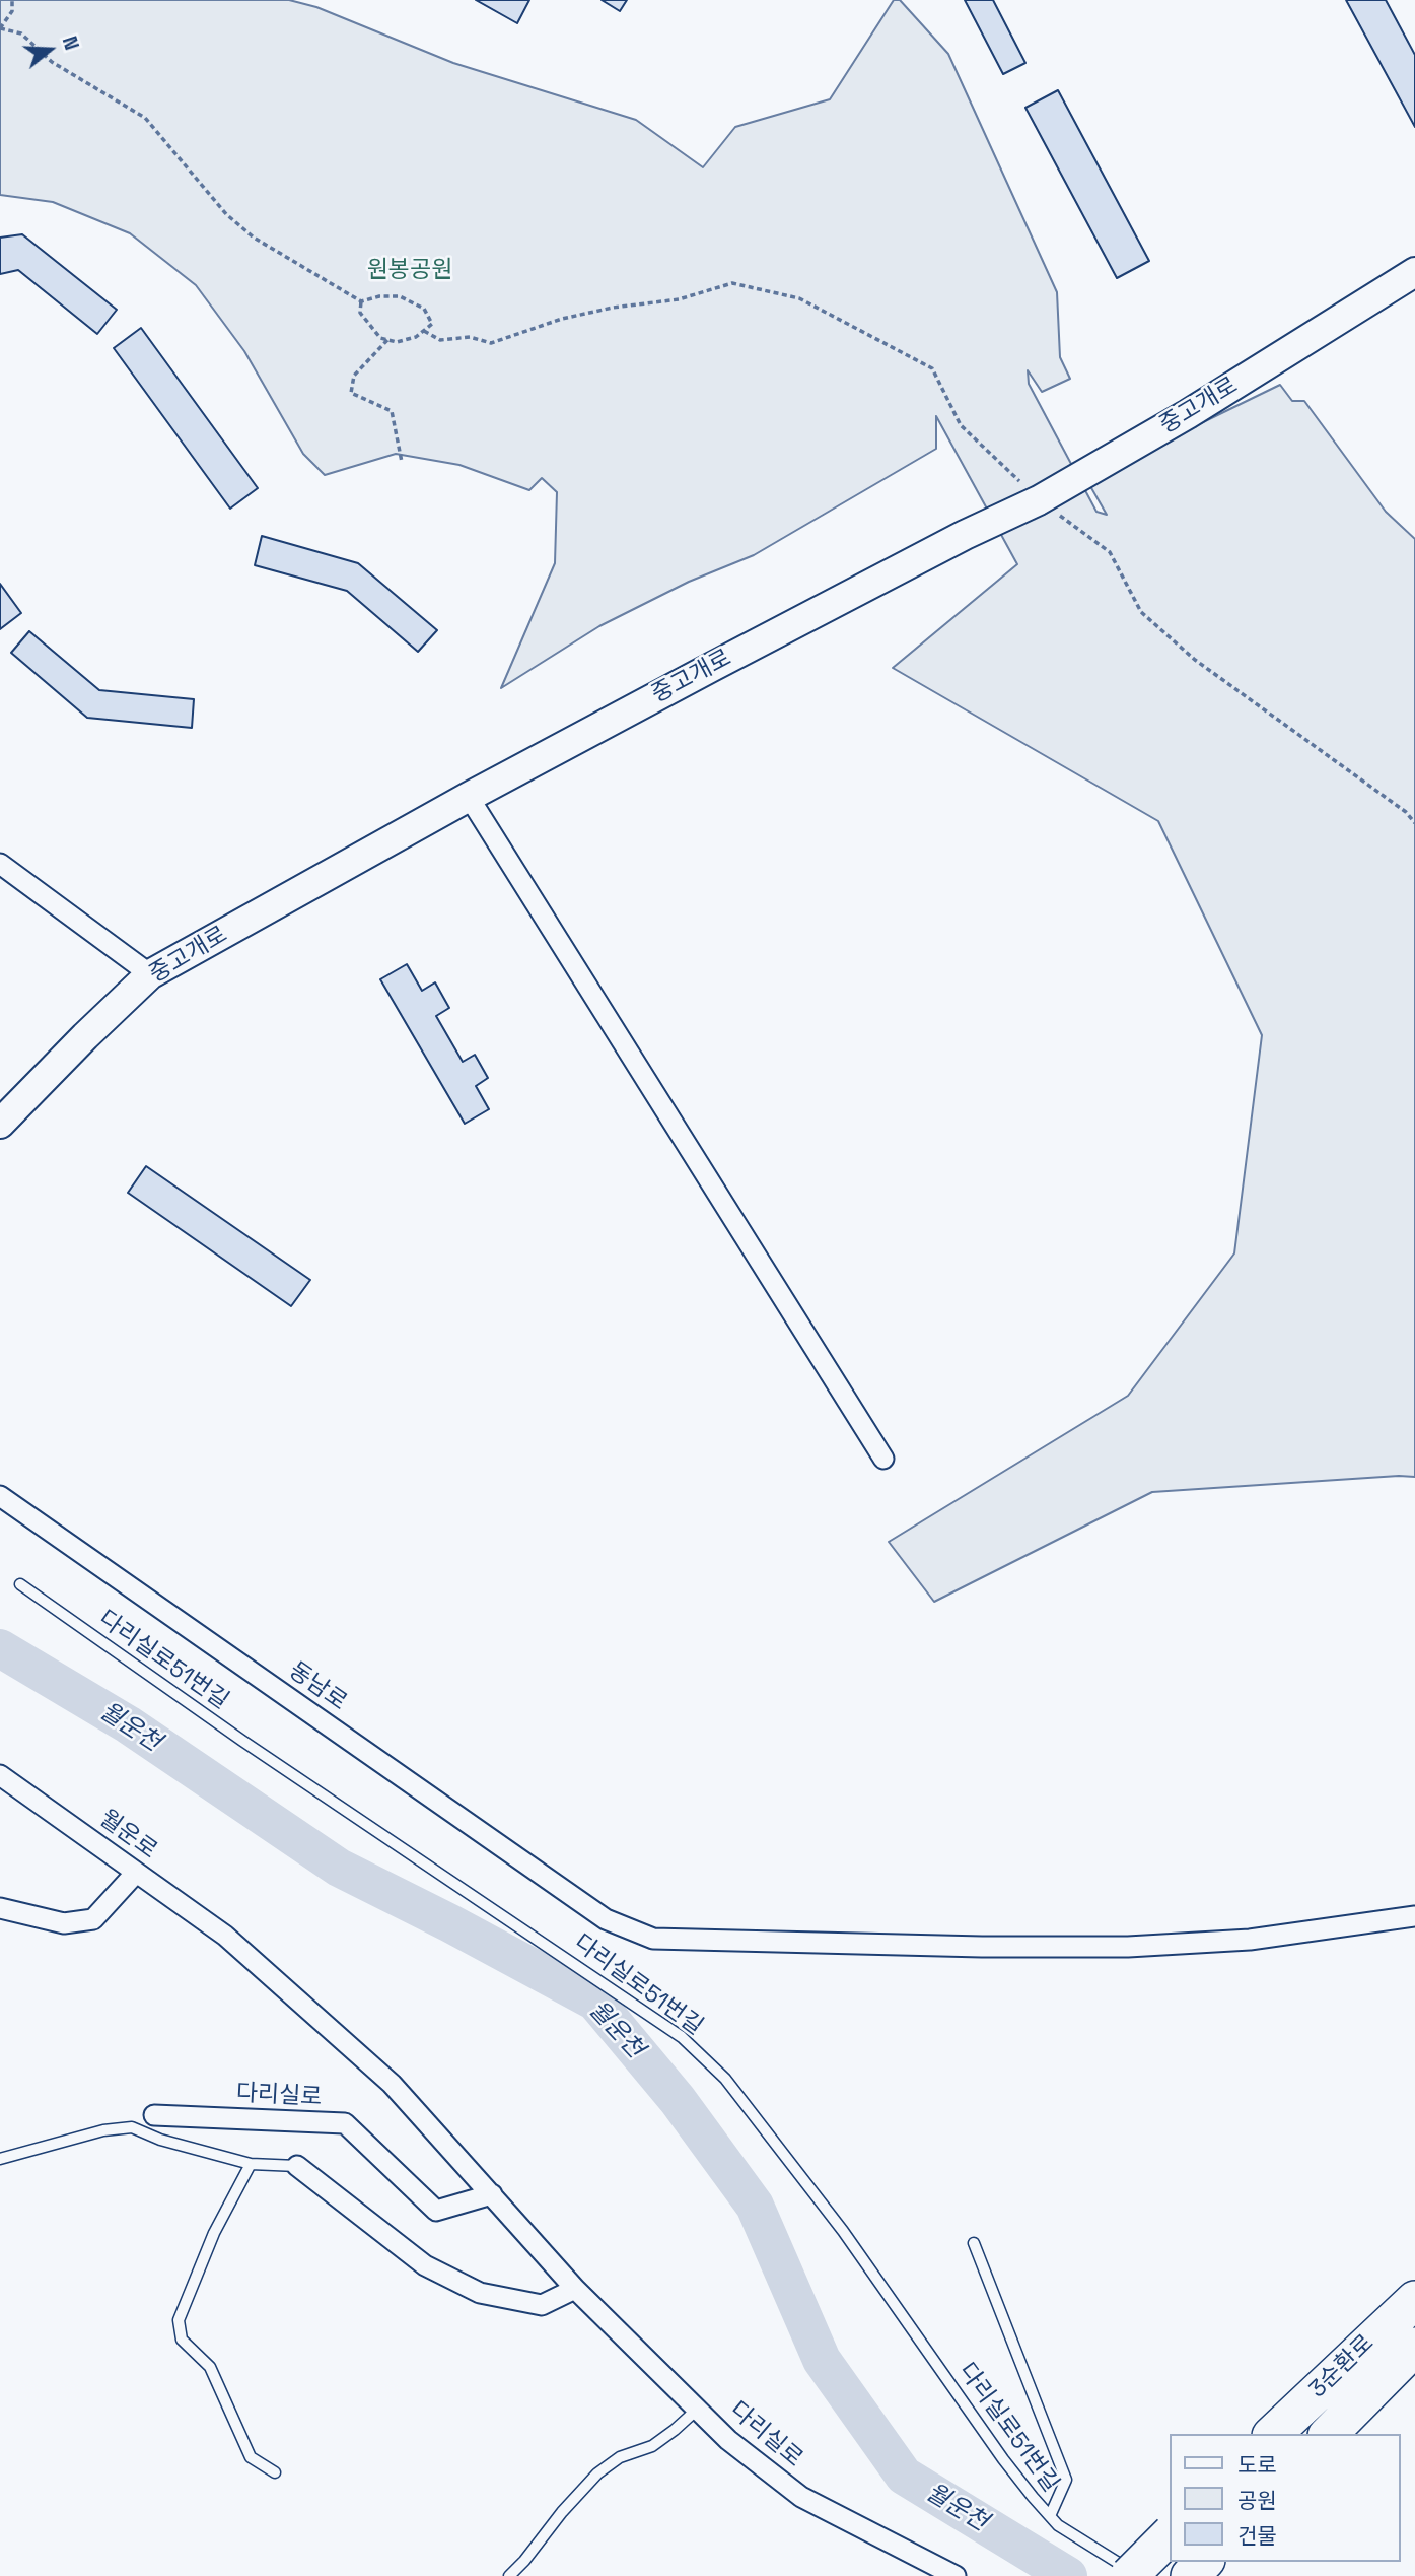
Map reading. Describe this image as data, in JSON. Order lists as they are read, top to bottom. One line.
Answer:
{"streets":{"highway":["3순환로"],"street":["중고개로","동남로","월운로","다리실로"],"lane":["다리실로51번길"]},"crossings":[["월운로","다리실로"]],"water":["월운천"],"parks":["원봉공원"],"legend":["도로","공원","건물"],"north":"right"}
